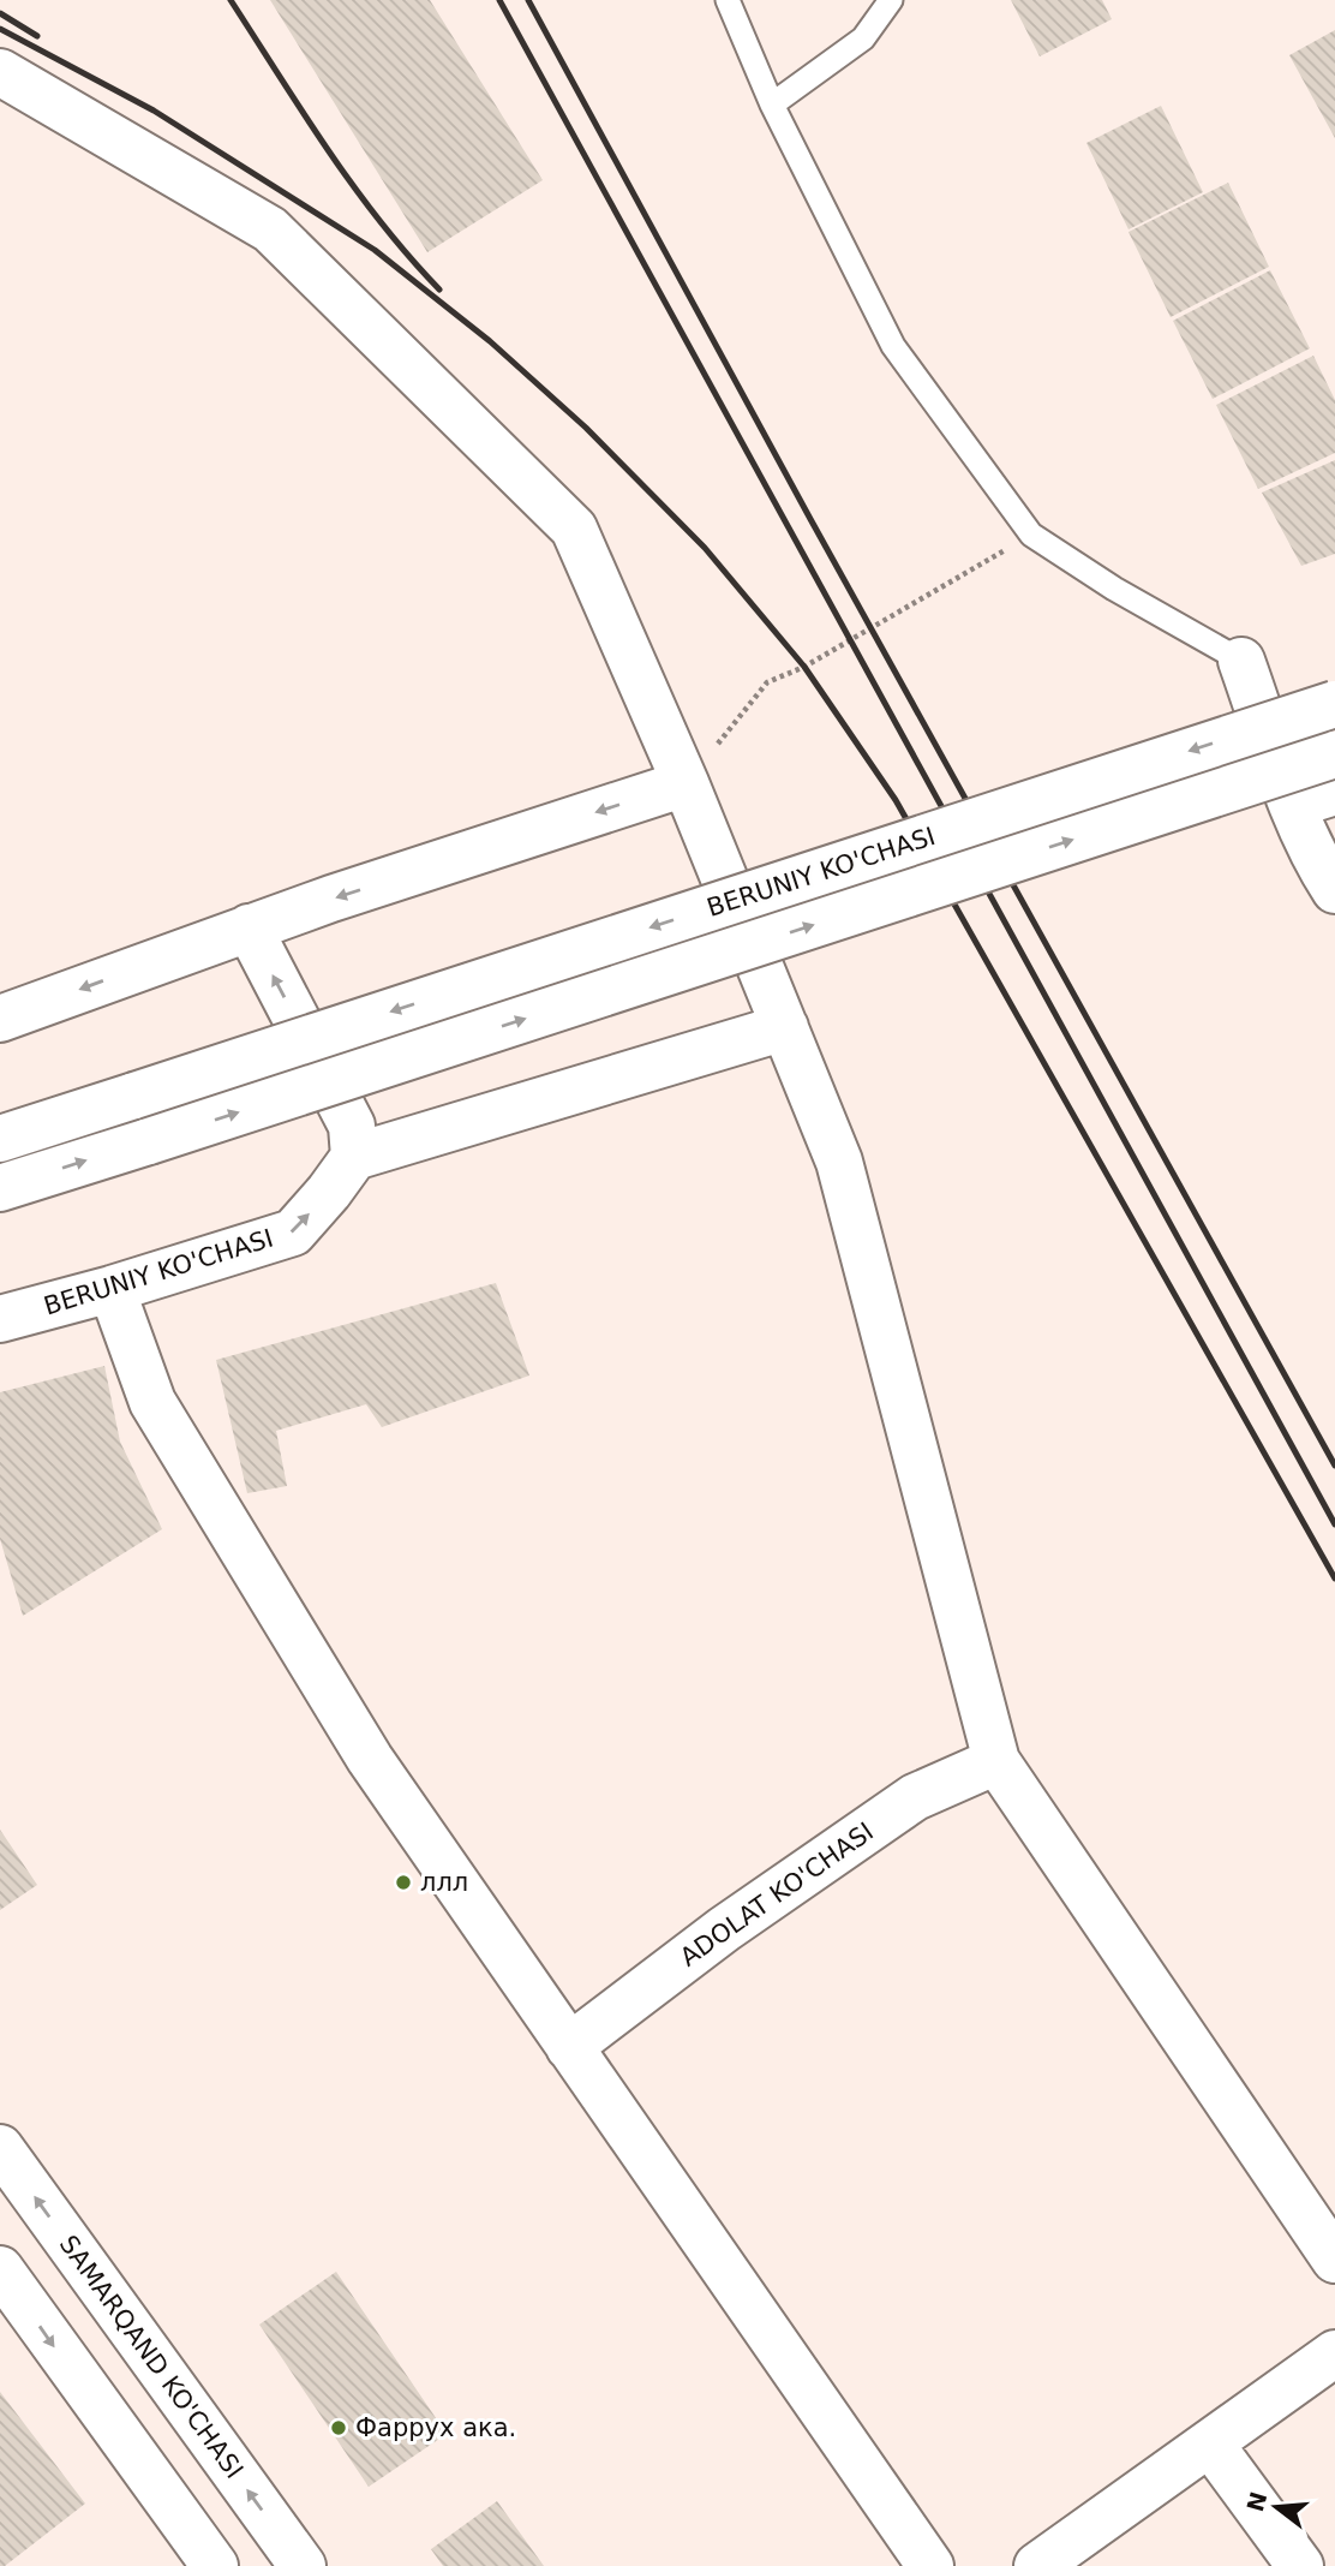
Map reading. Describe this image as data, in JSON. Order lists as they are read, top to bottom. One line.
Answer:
{"streets":{"street":["BERUNIY KO'CHASI","ADOLAT KO'CHASI","SAMARQAND KO'CHASI"]},"places":["ллл","Фаррух ака."],"north":"left"}
